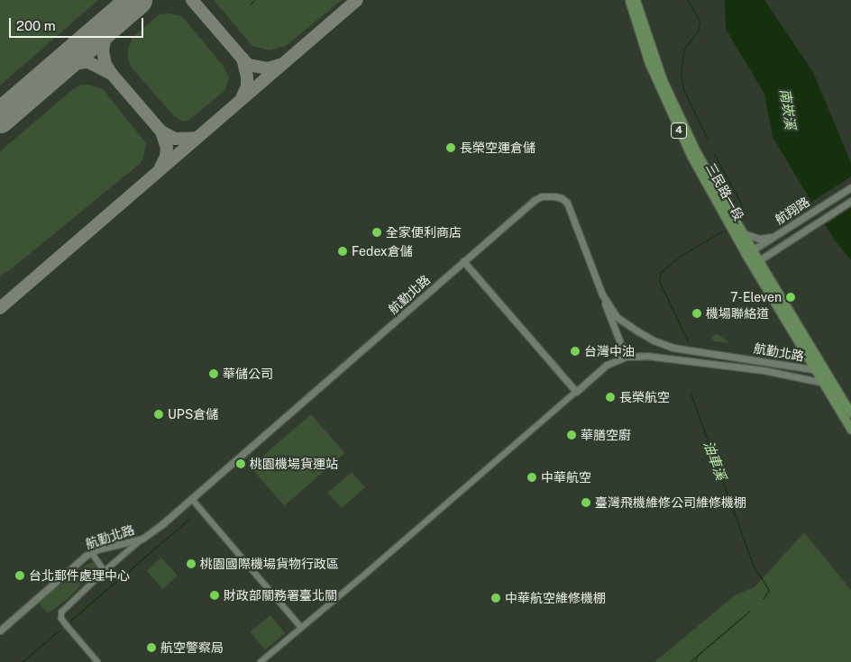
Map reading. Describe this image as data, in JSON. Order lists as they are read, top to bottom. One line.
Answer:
{"streets":{"main road":["4","三民路一段"],"street":["航翔路","航勤北路"]},"crossings":[["4","三民路一段"],["4","航勤北路"],["三民路一段","航翔路"],["三民路一段","航勤北路"]],"water":["南崁溪","油車溪"],"places":["長榮空運倉儲","全家便利商店","Fedex倉儲","7-Eleven","機場聯絡道","台灣中油","華儲公司","長榮航空","UPS倉儲","華膳空廚","桃園機場貨運站","中華航空","臺灣飛機維修公司維修機棚","桃園國際機場貨物行政區","台北郵件處理中心","財政部關務署臺北關","中華航空維修機棚","航空警察局"],"scale_bar":"200 m"}
